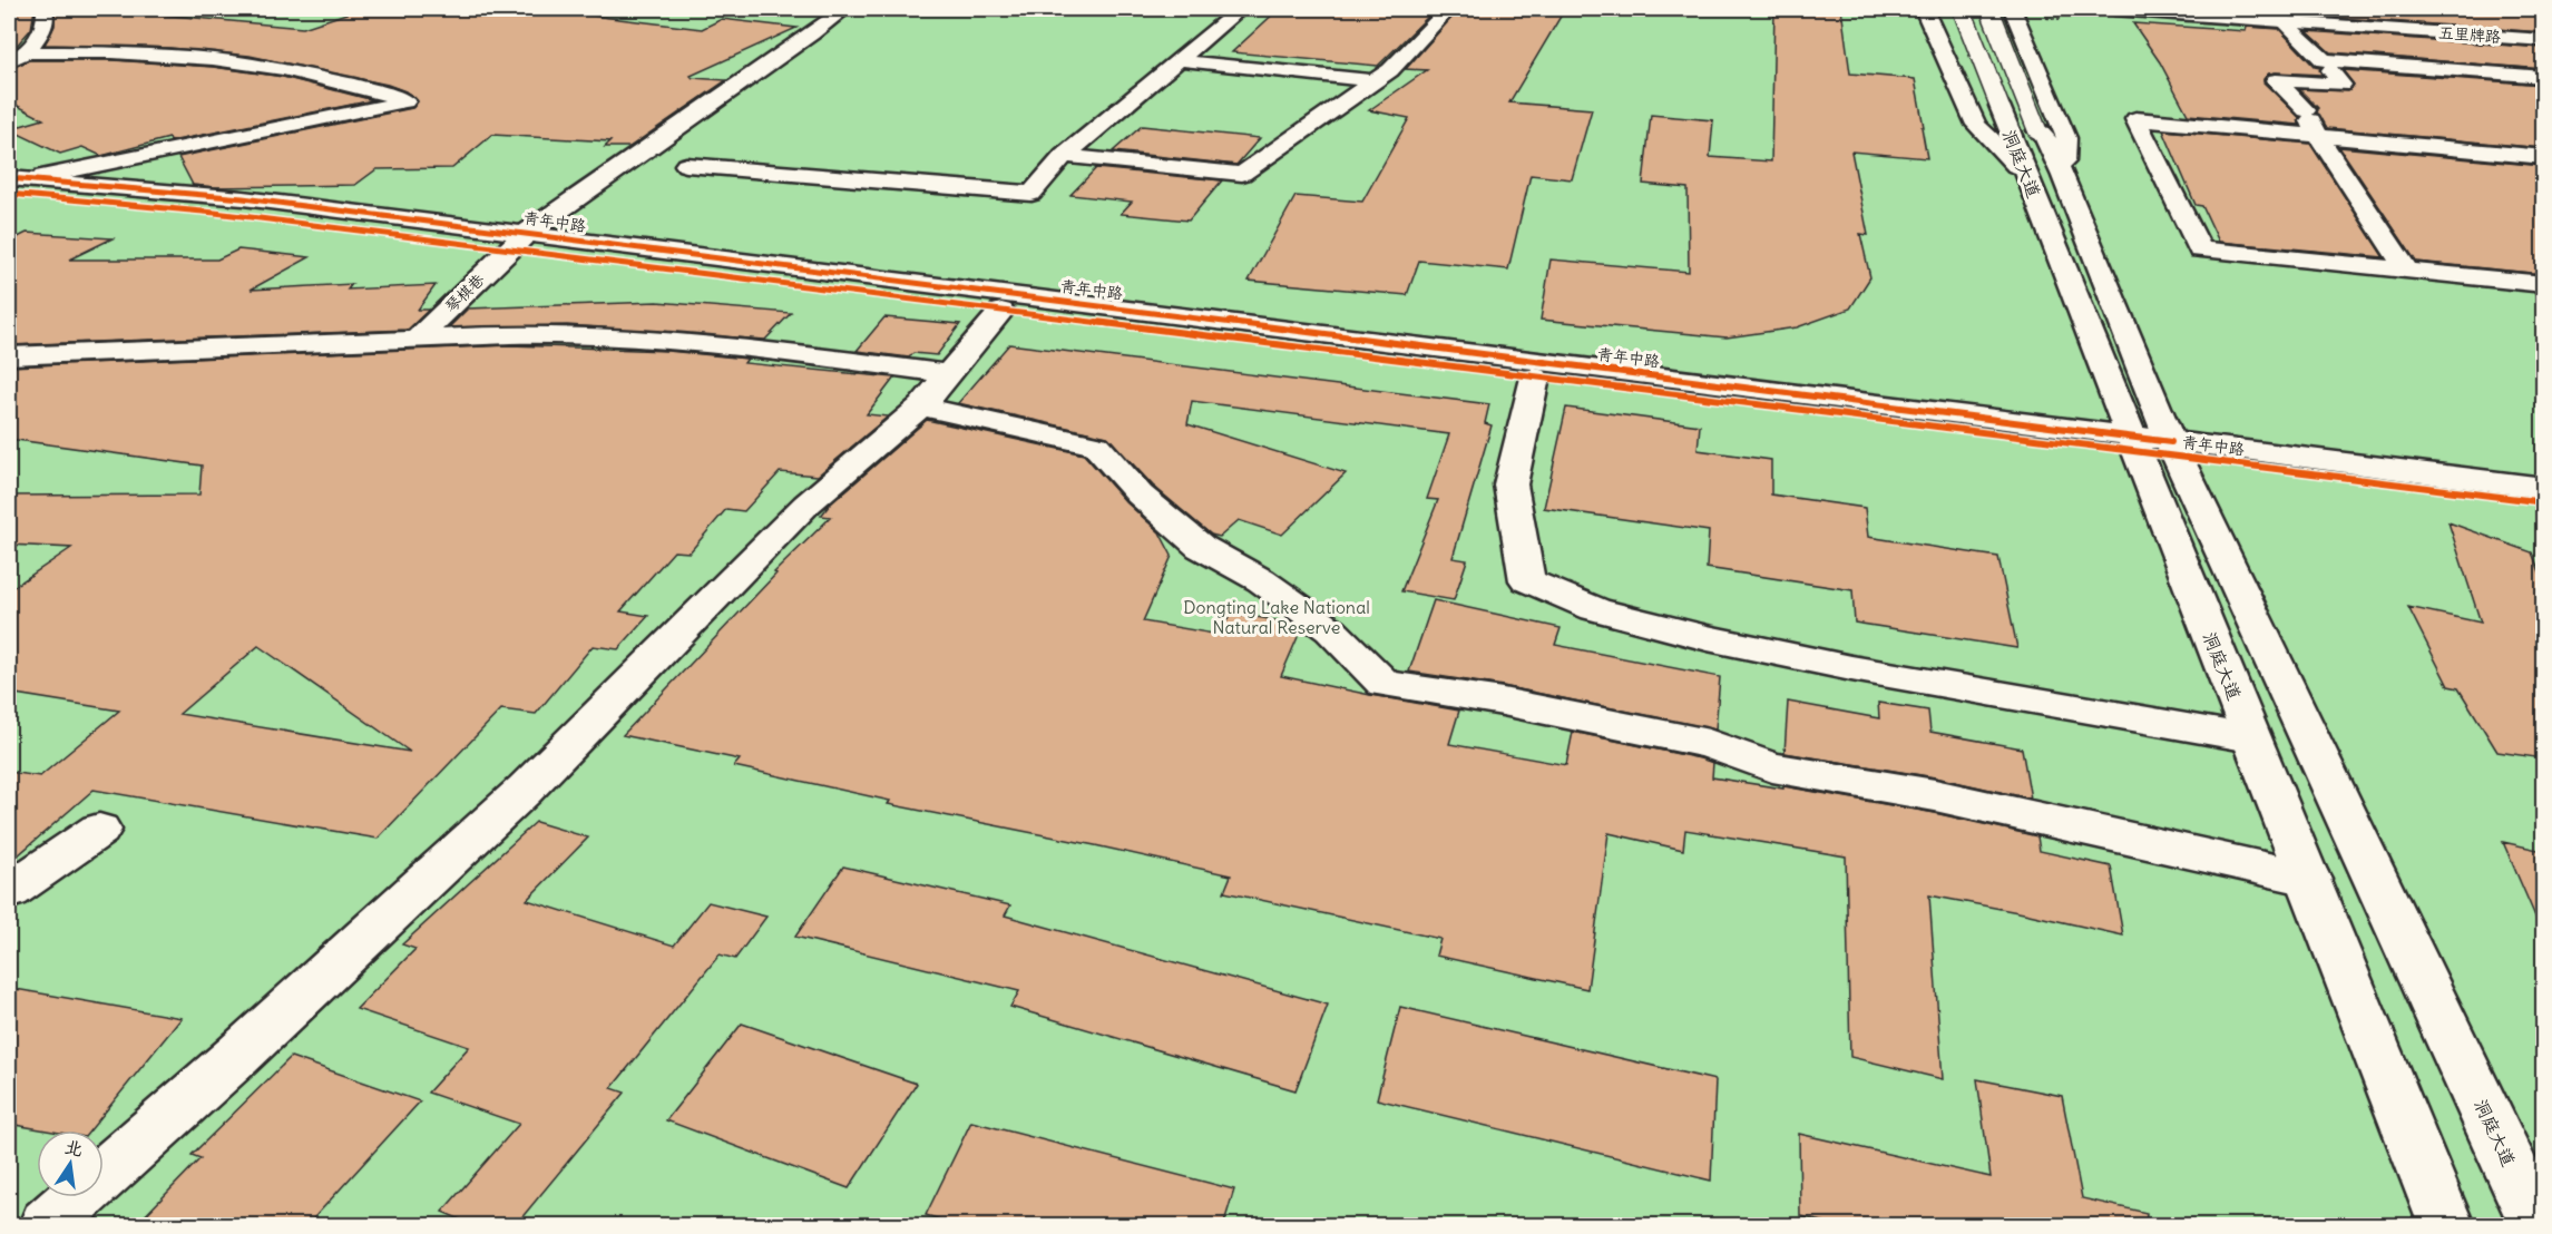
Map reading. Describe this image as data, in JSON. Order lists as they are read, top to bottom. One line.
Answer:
{"streets":{"street":["五里牌路","洞庭大道","青年中路","琴棋巷"]},"crossings":[["洞庭大道","青年中路"],["青年中路","琴棋巷"]],"parks":["Dongting Lake National Natural Reserve"],"north":"top"}
